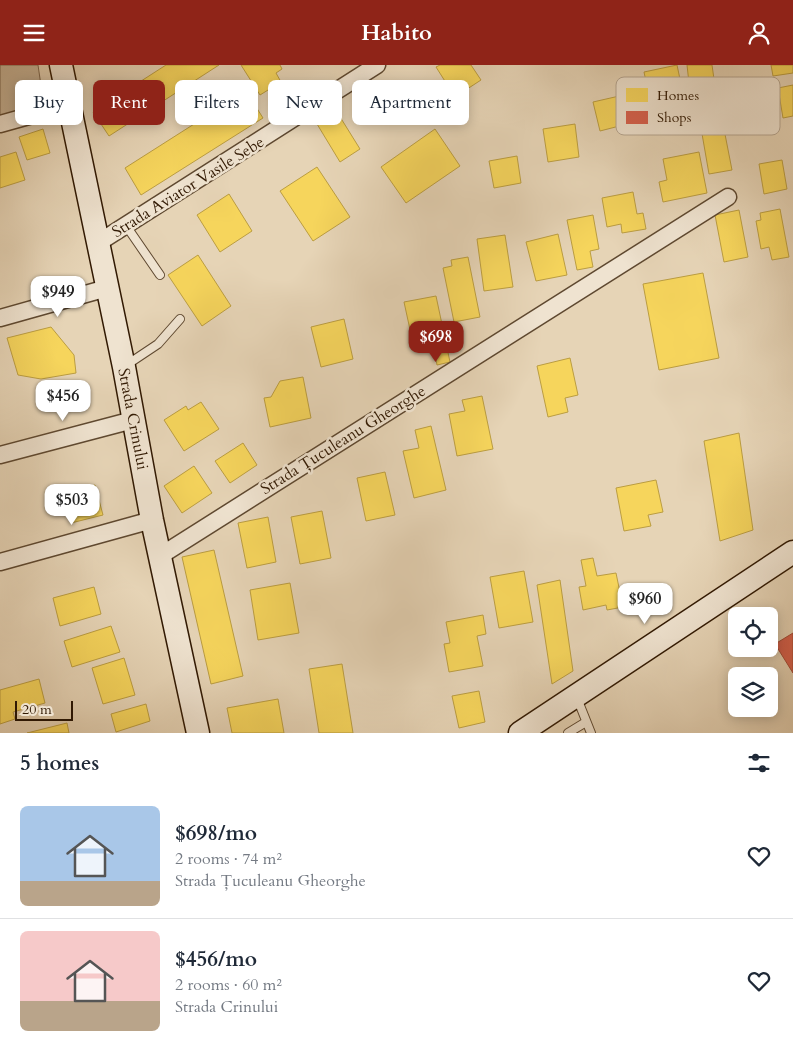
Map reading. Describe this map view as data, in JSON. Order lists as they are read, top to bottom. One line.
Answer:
{"streets":{"street":["Strada Aviator Vasile Sebe","Strada Crinului","Strada Țuculeanu Gheorghe"]},"crossings":[["Strada Aviator Vasile Sebe","Strada Crinului"],["Strada Crinului","Strada Țuculeanu Gheorghe"]],"legend":["Homes","Shops"],"scale_bar":"20 m","page":{"header":"Habito","chip":["Buy","Rent","Filters","New","Apartment"],"price":["$949","$698","$456","$503","$960"],"scale":"20 m","heading":"5 homes","list":[{"name":"$698/mo","note":"2 rooms · 74 m² · Strada Țuculeanu Gheorghe"},{"name":"$456/mo","note":"2 rooms · 60 m² · Strada Crinului"}]}}
